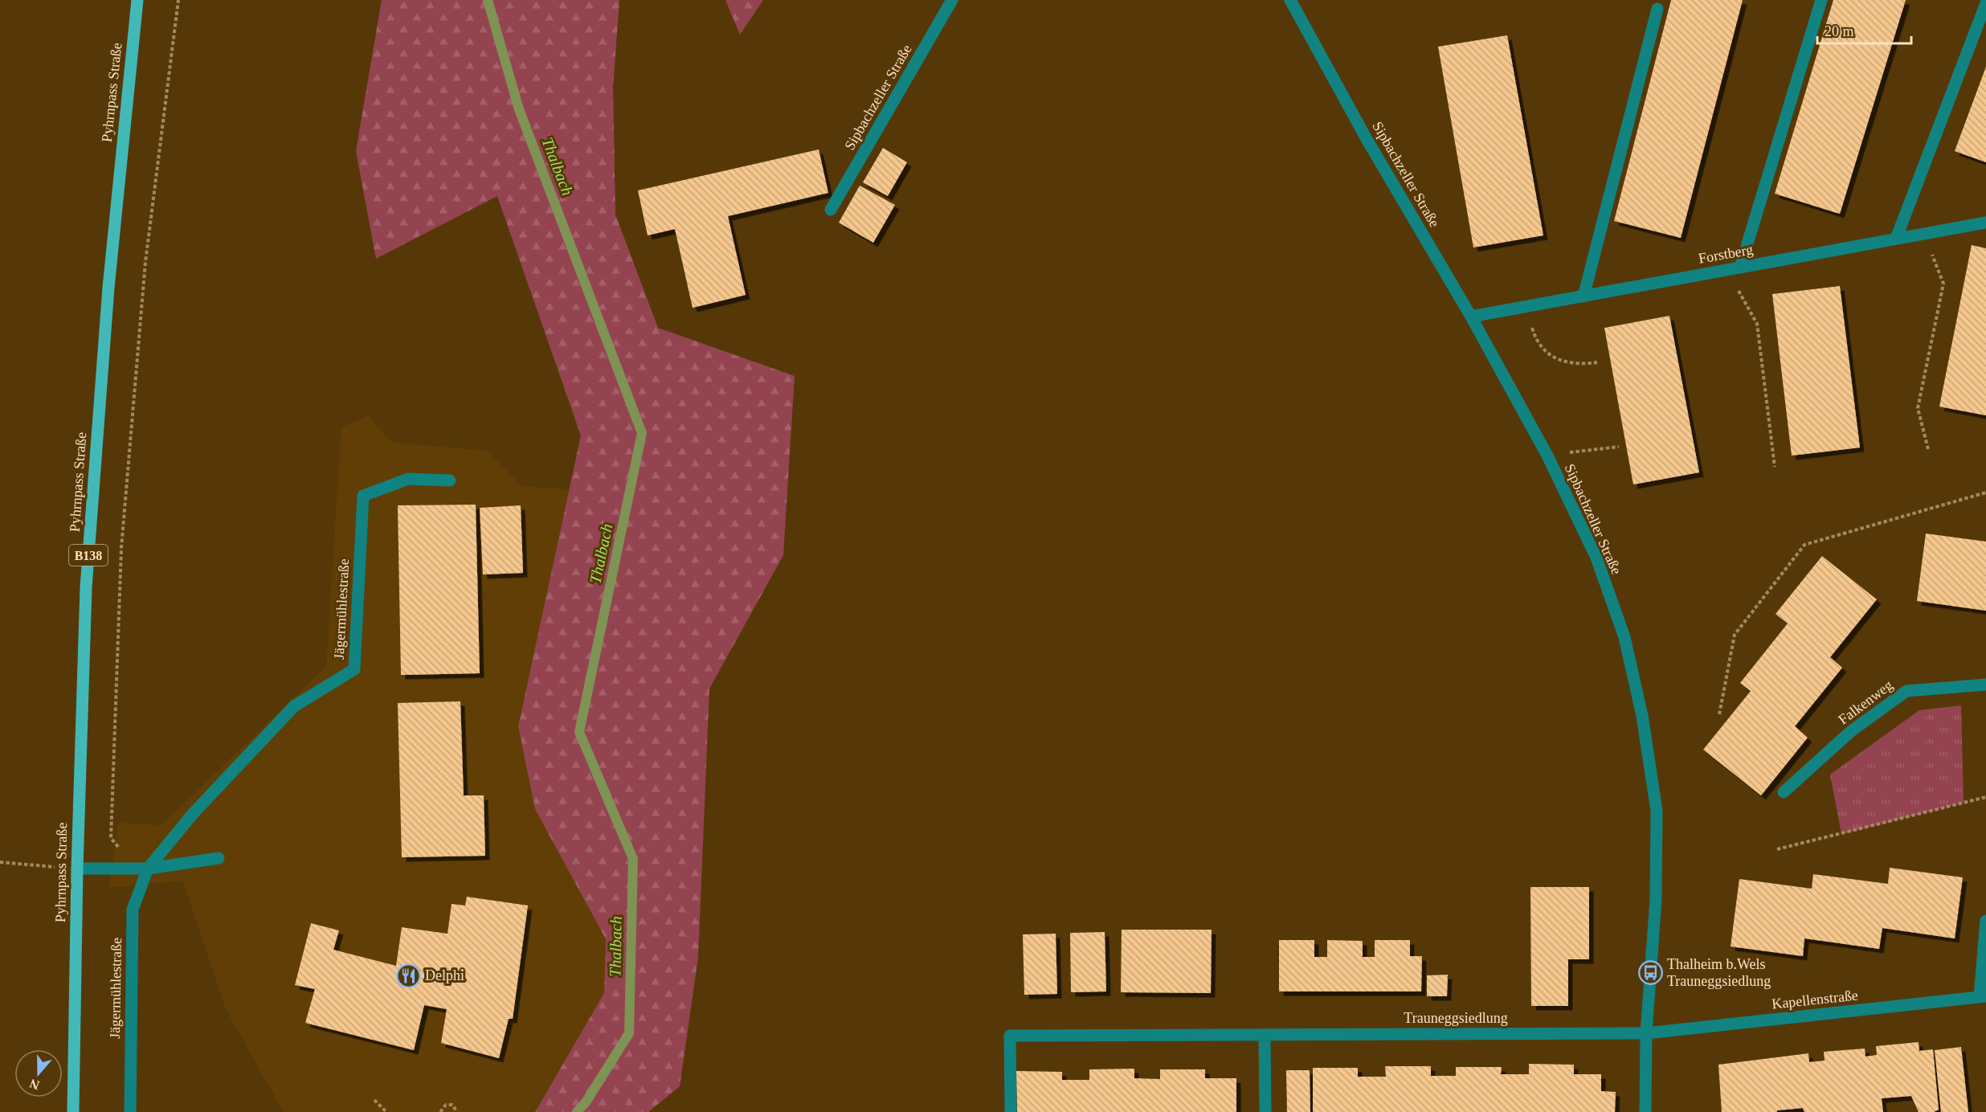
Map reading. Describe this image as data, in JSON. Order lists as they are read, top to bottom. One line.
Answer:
{"streets":{"main road":["Pyhrnpass Straße","B138"],"street":["Sipbachzeller Straße","Forstberg","Jägermühlestraße","Falkenweg","Kapellenstraße","Trauneggsiedlung"]},"crossings":[["Sipbachzeller Straße","Forstberg"],["Sipbachzeller Straße","Kapellenstraße"],["Sipbachzeller Straße","Trauneggsiedlung"],["Kapellenstraße","Trauneggsiedlung"]],"water":["Thalbach"],"places":{"bus stop":["Thalheim b.Wels Trauneggsiedlung"],"restaurant":["Delphi"]},"scale_bar":"20 m","north":"bottom"}
